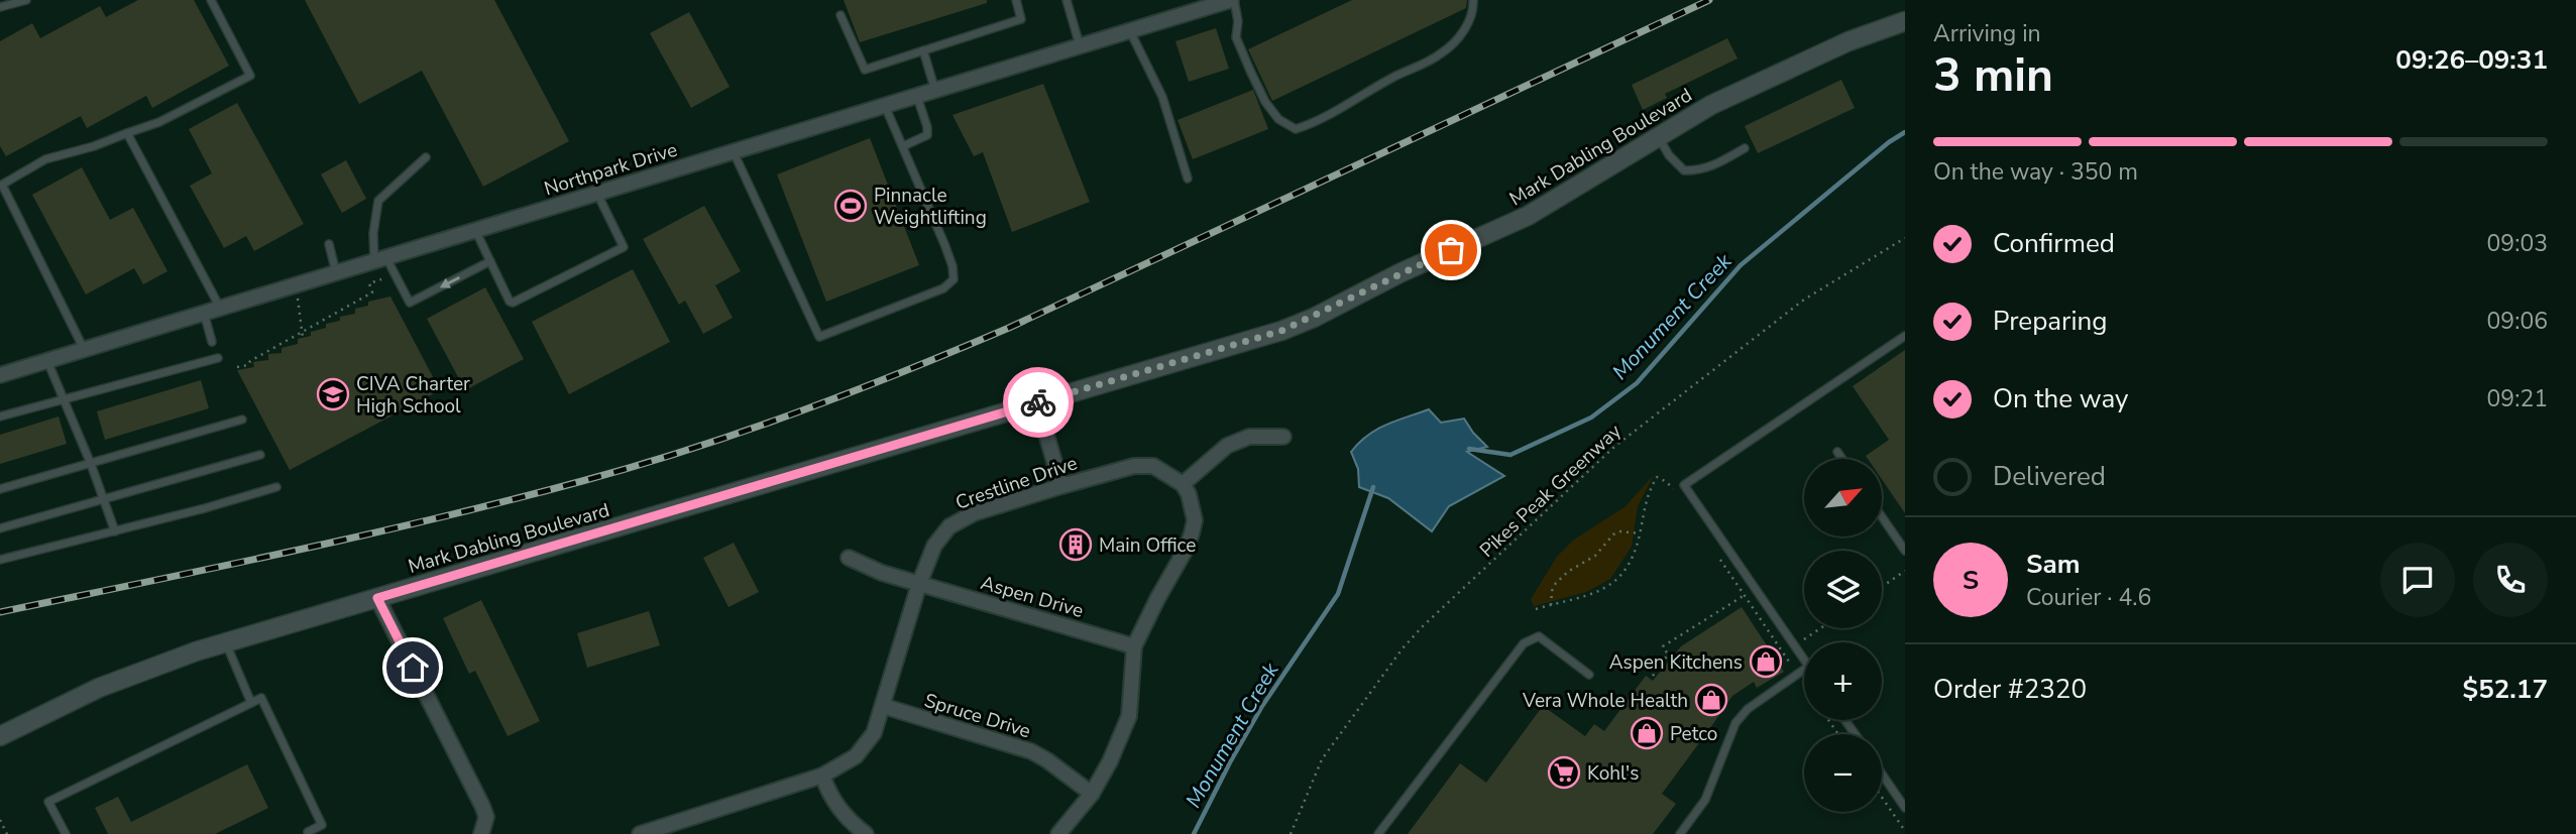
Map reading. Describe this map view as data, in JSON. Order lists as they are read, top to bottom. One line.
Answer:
{"streets":{"street":["Mark Dabling Boulevard","Northpark Drive","Crestline Drive","Aspen Drive","Spruce Drive"],"path":["Pikes Peak Greenway"]},"crossings":[["Crestline Drive","Aspen Drive"],["Crestline Drive","Spruce Drive"]],"water":["Monument Creek"],"places":{"sports":["Pinnacle Weightlifting"],"school or university":["CIVA Charter High School"],"building":["Main Office"],"shop":["Aspen Kitchens","Vera Whole Health","Petco"],"supermarket":["Kohl's"]},"north":"top right","page":{"heading":["3 min","Arriving in","09:26–09:31"],"panel":["Sam","Courier · 4.6","Order #2320","$52.17"],"bar":"On the way · 350 m","list":[["Confirmed","09:03"],["Preparing","09:06"],["On the way","09:21"],"Delivered"],"map_buttons":["+","−"],"round":"S"}}
